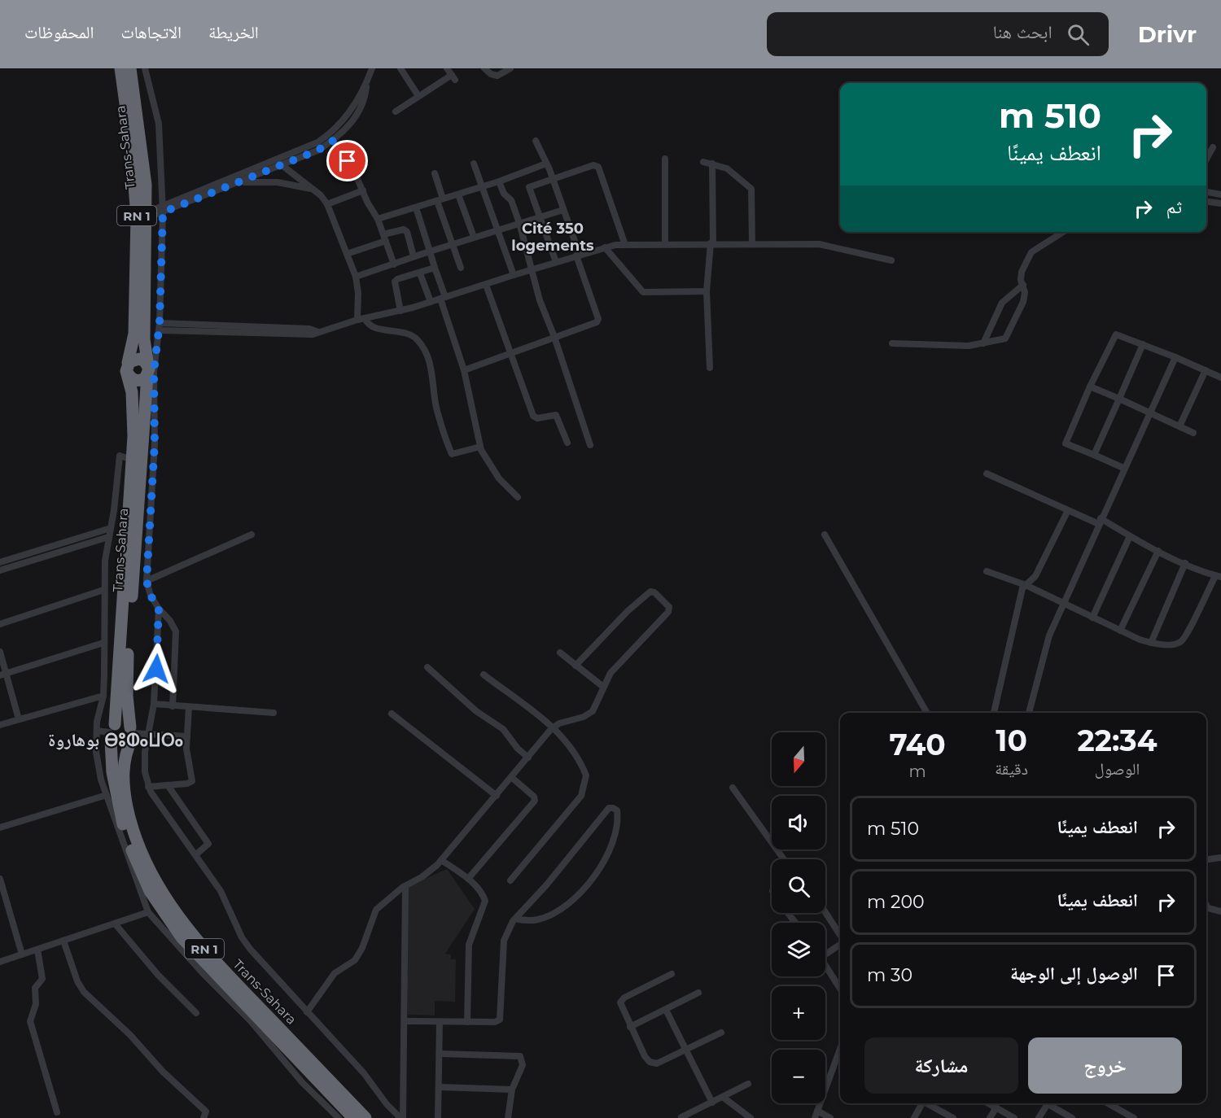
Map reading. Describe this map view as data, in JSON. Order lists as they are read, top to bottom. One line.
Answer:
{"streets":{"highway":["Trans-Sahara","RN 1"]},"districts":["Cité 350 logements","بوهاروة ⴱⵓⵀⴰⵡⵔⴰ"],"north":"bottom","page":{"header":"Drivr","search":"ابحث هنا","nav":["الخريطة","الاتجاهات","المحفوظات"],"turn":["510 m","انعطف يمينًا"],"then":"ثم","eta":["22:34","الوصول","10","دقيقة","740","m"],"map_buttons":["+","−"],"list":[{"name":"انعطف يمينًا","value":"510 m"},{"name":"انعطف يمينًا","value":"200 m"},{"name":"الوصول إلى الوجهة","value":"30 m"}],"buttons":["خروج","مشاركة"]}}
